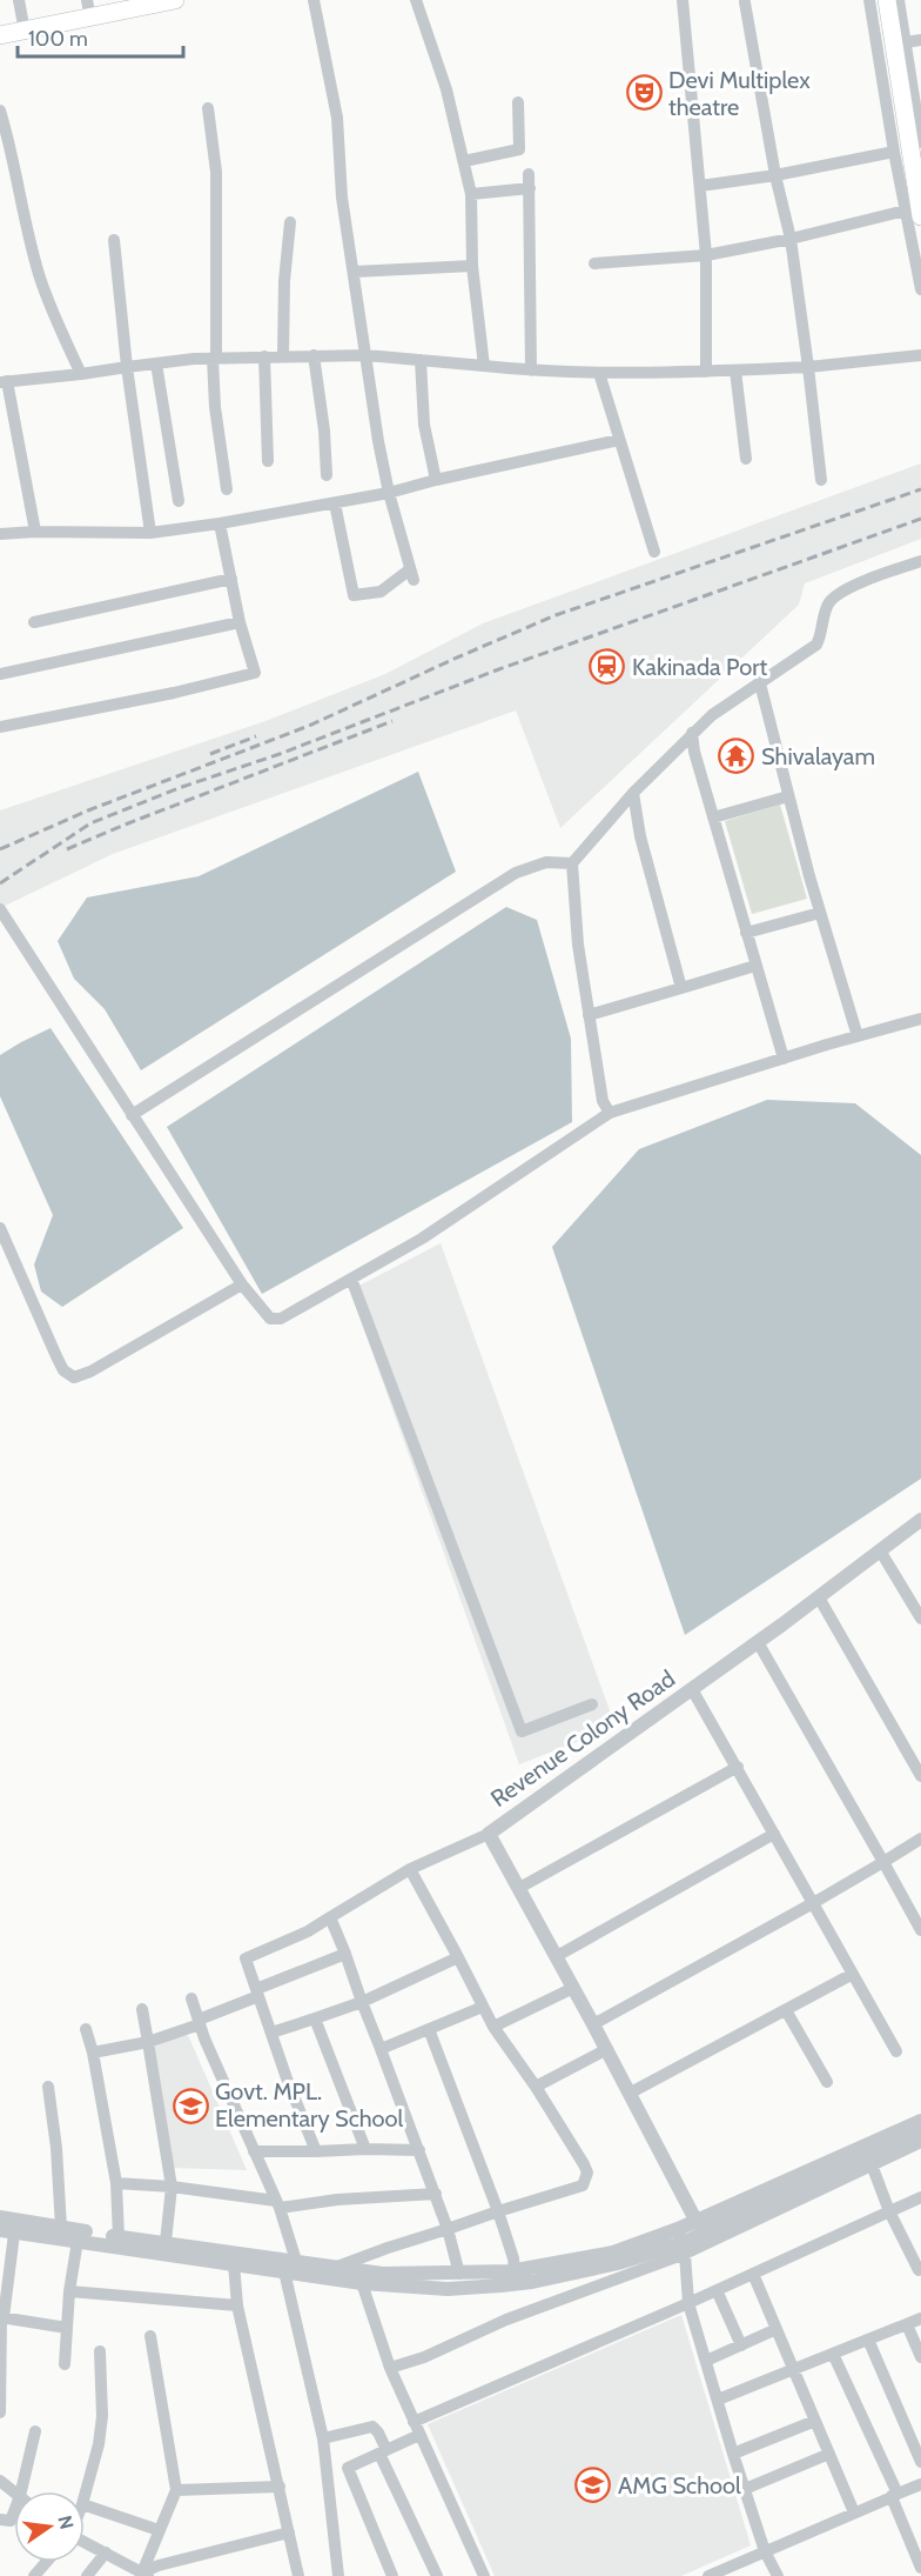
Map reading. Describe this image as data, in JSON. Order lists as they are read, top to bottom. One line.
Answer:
{"streets":{"street":["Revenue Colony Road"]},"places":{"theatre":["Devi Multiplex theatre"],"station":["Kakinada Port"],"temple":["Shivalayam"],"school or university":["Govt. MPL. Elementary School","AMG School"]},"scale_bar":"100 m","north":"right"}
